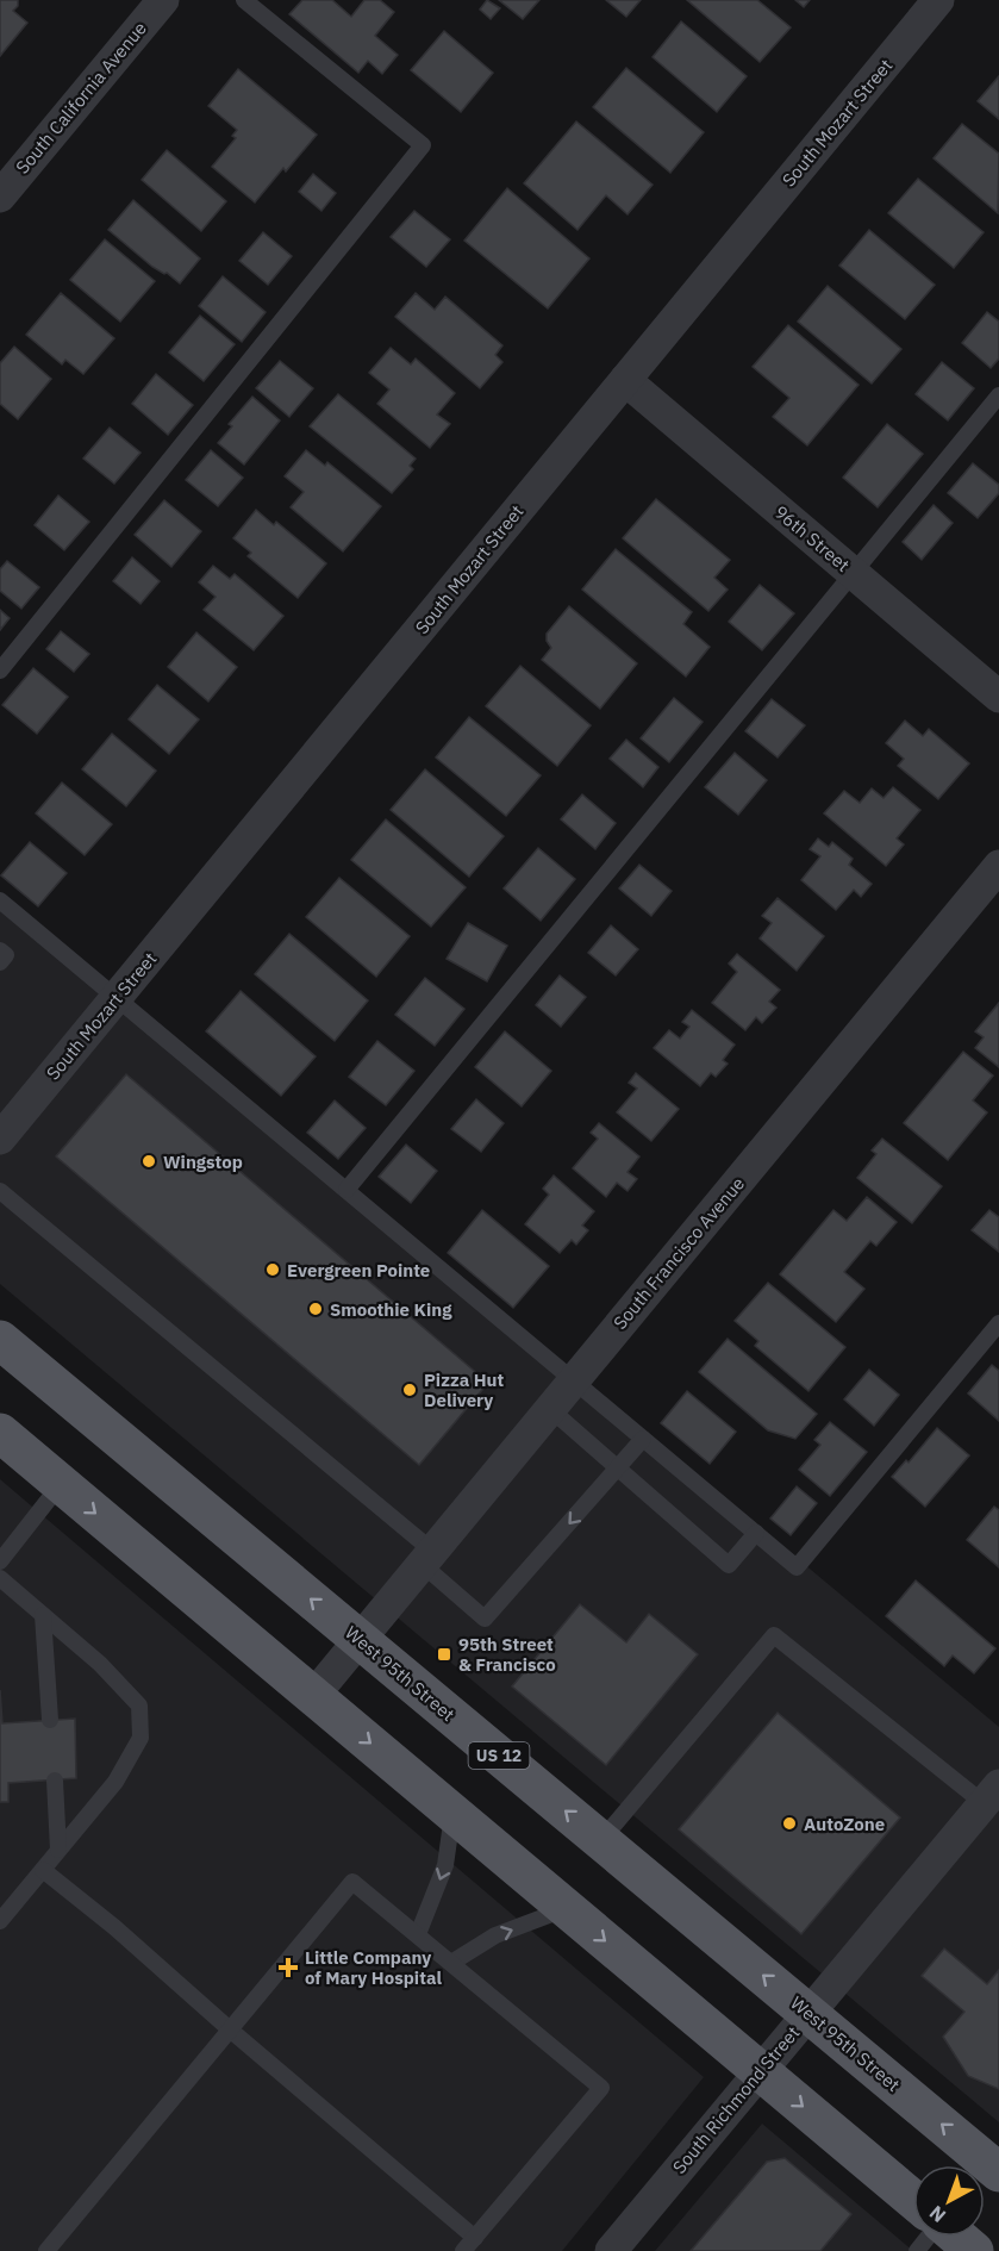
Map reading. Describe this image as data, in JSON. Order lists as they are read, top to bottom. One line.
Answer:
{"streets":{"main road":["West 95th Street","US 12"],"street":["South California Avenue","South Mozart Street","96th Street","South Francisco Avenue","South Richmond Street"]},"crossings":[["South Mozart Street","96th Street"],["South Francisco Avenue","West 95th Street"],["West 95th Street","South Richmond Street"]],"places":{"other":["Wingstop","Evergreen Pointe","Smoothie King","Pizza Hut Delivery","AutoZone"],"transit":["95th Street & Francisco"],"health":["Little Company of Mary Hospital"]},"north":"bottom left"}
